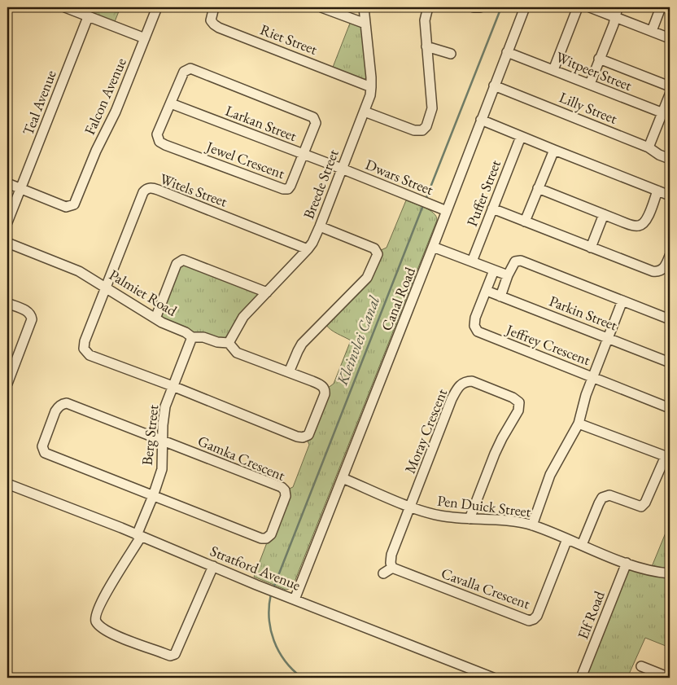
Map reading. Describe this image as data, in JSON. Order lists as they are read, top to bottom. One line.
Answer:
{"streets":{"street":["Riet Street","Witpeer Street","Falcon Avenue","Teal Avenue","Lilly Street","Larkan Street","Jewel Crescent","Dwars Street","Breede Street","Witels Street","Puffer Street","Palmiet Road","Canal Road","Parkin Street","Jeffrey Crescent","Moray Crescent","Berg Street","Gamka Crescent","Pen Duick Street","Stratford Avenue","Cavalla Crescent","Elf Road"]},"crossings":[["Riet Street","Breede Street"],["Witpeer Street","Canal Road"],["Falcon Avenue","Teal Avenue"],["Lilly Street","Canal Road"],["Larkan Street","Jewel Crescent"],["Larkan Street","Dwars Street"],["Larkan Street","Breede Street"],["Dwars Street","Breede Street"],["Dwars Street","Canal Road"],["Breede Street","Witels Street"],["Breede Street","Palmiet Road"],["Witels Street","Palmiet Road"],["Palmiet Road","Berg Street"],["Canal Road","Pen Duick Street"],["Canal Road","Stratford Avenue"],["Parkin Street","Jeffrey Crescent"],["Moray Crescent","Pen Duick Street"],["Berg Street","Gamka Crescent"],["Berg Street","Stratford Avenue"],["Pen Duick Street","Cavalla Crescent"],["Pen Duick Street","Elf Road"]],"water":["Kleinvlei Canal"]}
